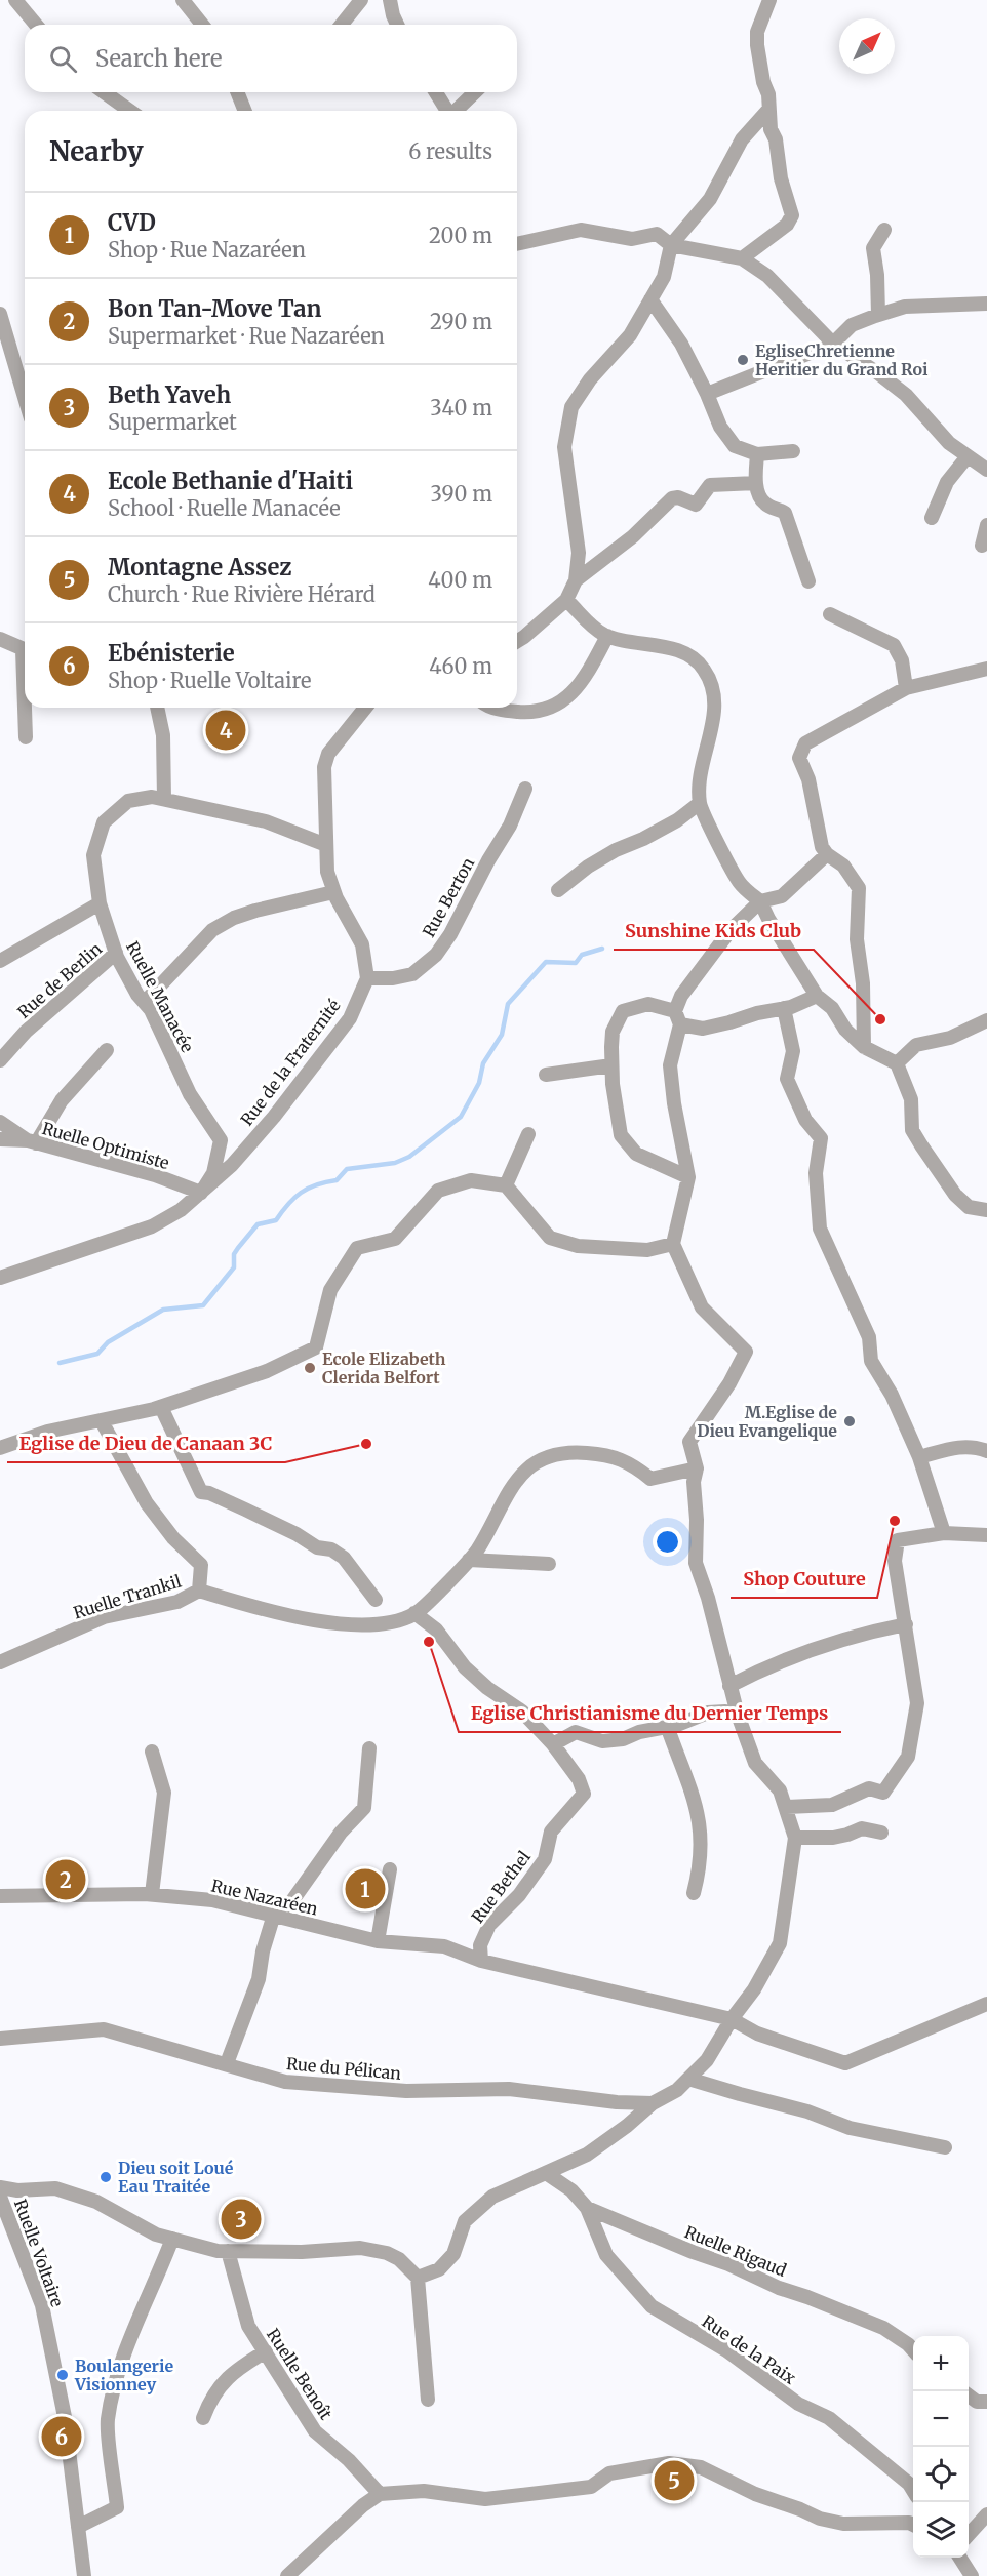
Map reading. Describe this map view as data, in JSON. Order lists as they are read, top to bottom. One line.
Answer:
{"streets":{"street":["Rue Berton","Rue de Berlin","Ruelle Manacée","Rue de la Fraternité","Ruelle Optimiste","Ruelle Trankil","Rue Bethel","Rue Nazaréen","Rue du Pélican","Ruelle Rigaud","Ruelle Voltaire","Rue de la Paix","Ruelle Benoît"]},"crossings":[["Rue Berton","Rue de la Fraternité"],["Rue de Berlin","Ruelle Manacée"],["Ruelle Manacée","Rue de la Fraternité"],["Ruelle Manacée","Ruelle Optimiste"],["Rue de la Fraternité","Ruelle Optimiste"],["Rue Bethel","Rue Nazaréen"],["Ruelle Rigaud","Rue de la Paix"]],"places":["EgliseChretienne Heritier du Grand Roi","Sunshine Kids Club","Ecole Elizabeth Clerida Belfort","M.Eglise de Dieu Evangelique","Eglise de Dieu de Canaan 3C","Shop Couture","Eglise Christianisme du Dernier Temps","Dieu soit Loué Eau Traitée","Boulangerie Visionney"],"north":"top right","page":{"search":"Search here","heading":["Nearby","6 results"],"list":[{"mark":"1","name":"CVD","note":"Shop · Rue Nazaréen","value":"200 m"},{"mark":"2","name":"Bon Tan-Move Tan","note":"Supermarket · Rue Nazaréen","value":"290 m"},{"mark":"3","name":"Beth Yaveh","note":"Supermarket","value":"340 m"},{"mark":"4","name":"Ecole Bethanie d'Haiti","note":"School · Ruelle Manacée","value":"390 m"},{"mark":"5","name":"Montagne Assez","note":"Church · Rue Rivière Hérard","value":"400 m"},{"mark":"6","name":"Ebénisterie","note":"Shop · Ruelle Voltaire","value":"460 m"}],"pins":["4","2","1","3","6","5"],"map_buttons":["+","−"]}}
